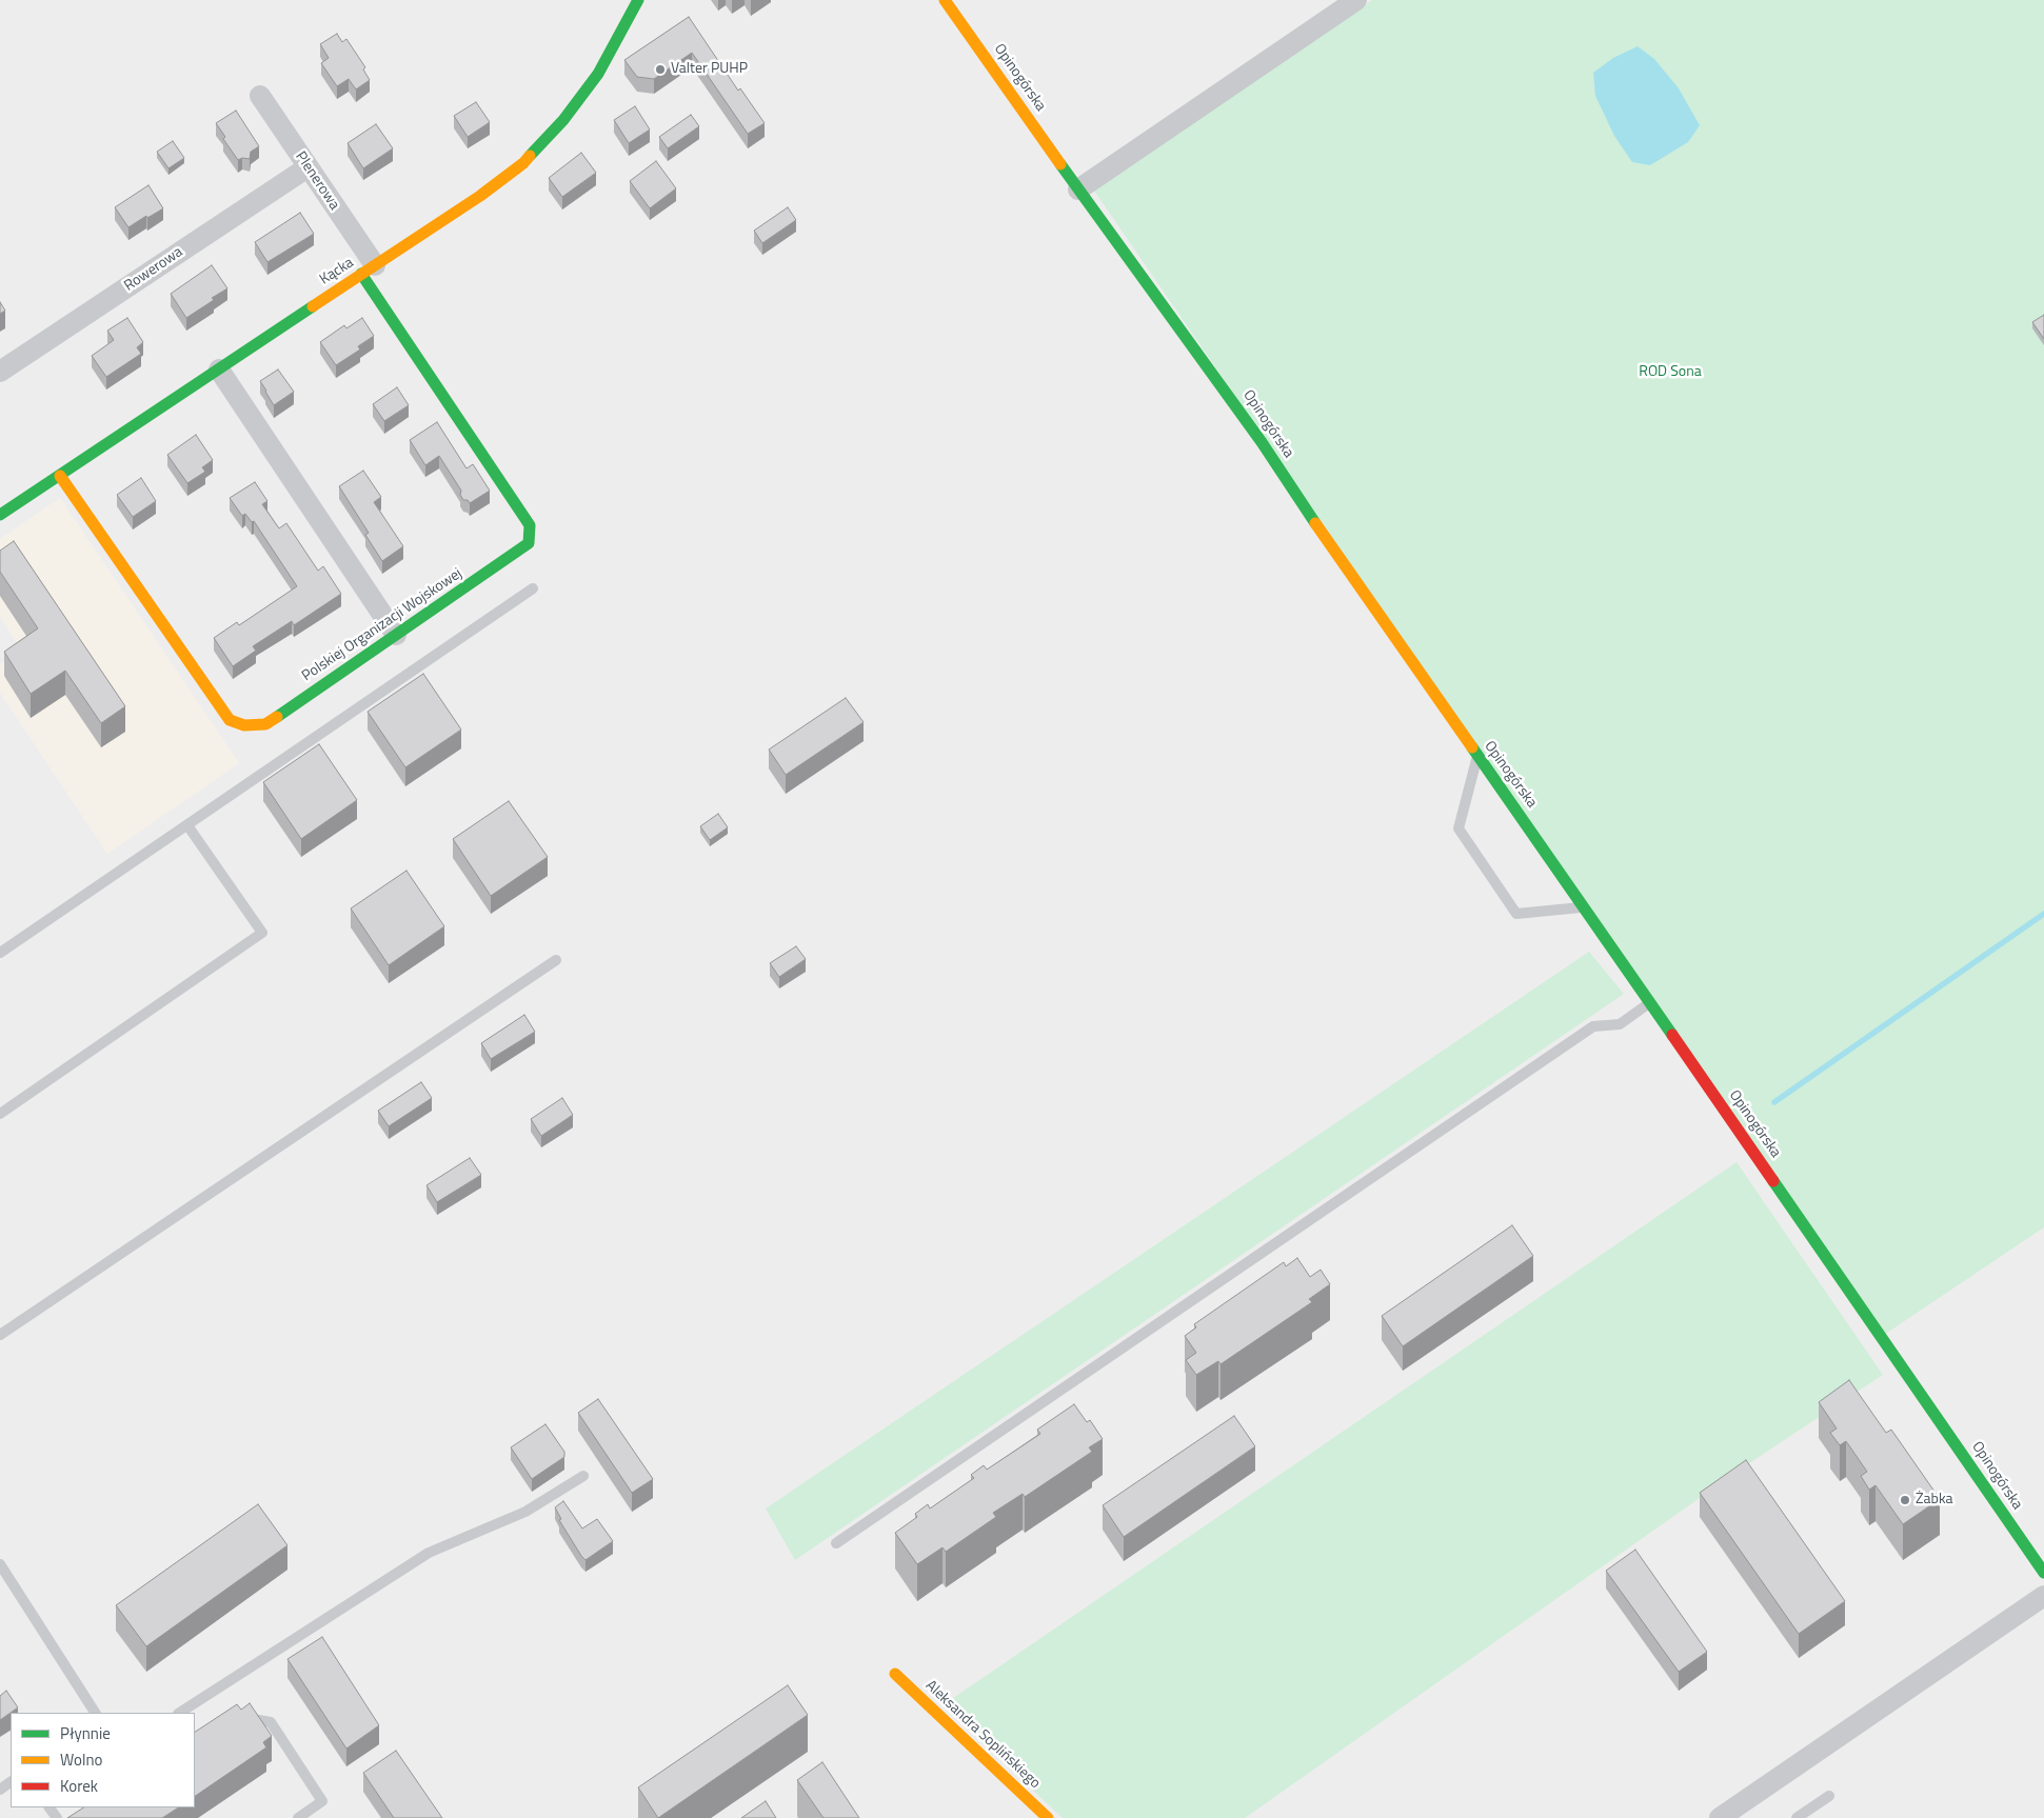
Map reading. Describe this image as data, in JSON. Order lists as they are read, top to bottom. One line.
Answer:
{"streets":{"street":["Opinogórska","Plenerowa","Rowerowa","Kącka","Polskiej Organizacji Wojskowej","Aleksandra Soplińskiego"]},"crossings":[["Plenerowa","Rowerowa"],["Plenerowa","Kącka"],["Plenerowa","Polskiej Organizacji Wojskowej"],["Kącka","Polskiej Organizacji Wojskowej"]],"parks":["ROD Sona"],"places":["Valter PUHP","Żabka"],"legend":["Płynnie","Wolno","Korek"]}
